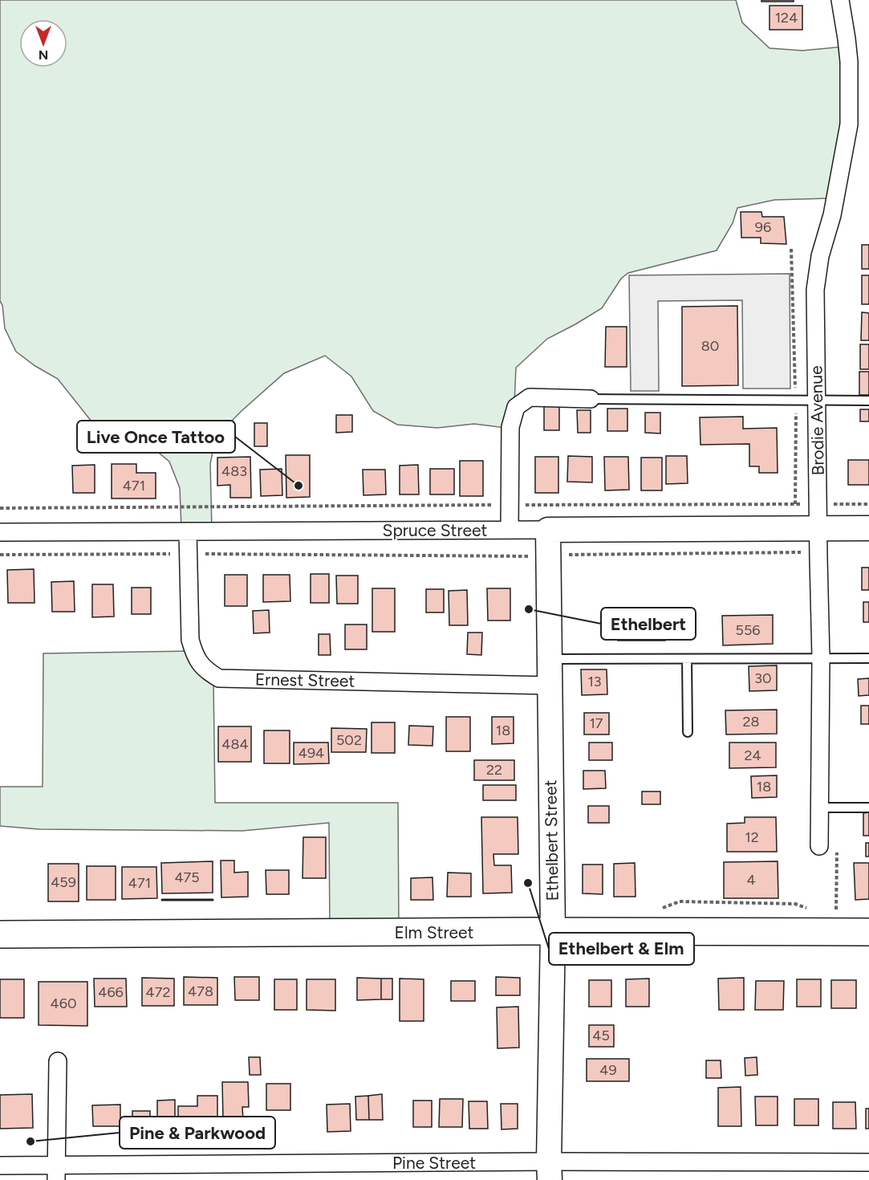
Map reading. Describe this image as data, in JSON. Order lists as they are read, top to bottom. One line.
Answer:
{"streets":{"main road":["Elm Street"],"street":["Brodie Avenue","Spruce Street","Ernest Street","Ethelbert Street","Pine Street"]},"crossings":[["Brodie Avenue","Spruce Street"],["Spruce Street","Ernest Street"],["Spruce Street","Ethelbert Street"],["Ernest Street","Ethelbert Street"],["Ethelbert Street","Elm Street"],["Ethelbert Street","Pine Street"]],"places":["Live Once Tattoo","Ethelbert","Ethelbert & Elm","Pine & Parkwood"],"house_numbers":["124","96","80","483","471","556","30","13","28","17","18","502","484","494","24","22","18","12","475","4","459","471","478","466","472","460","45","49"],"north":"bottom"}
